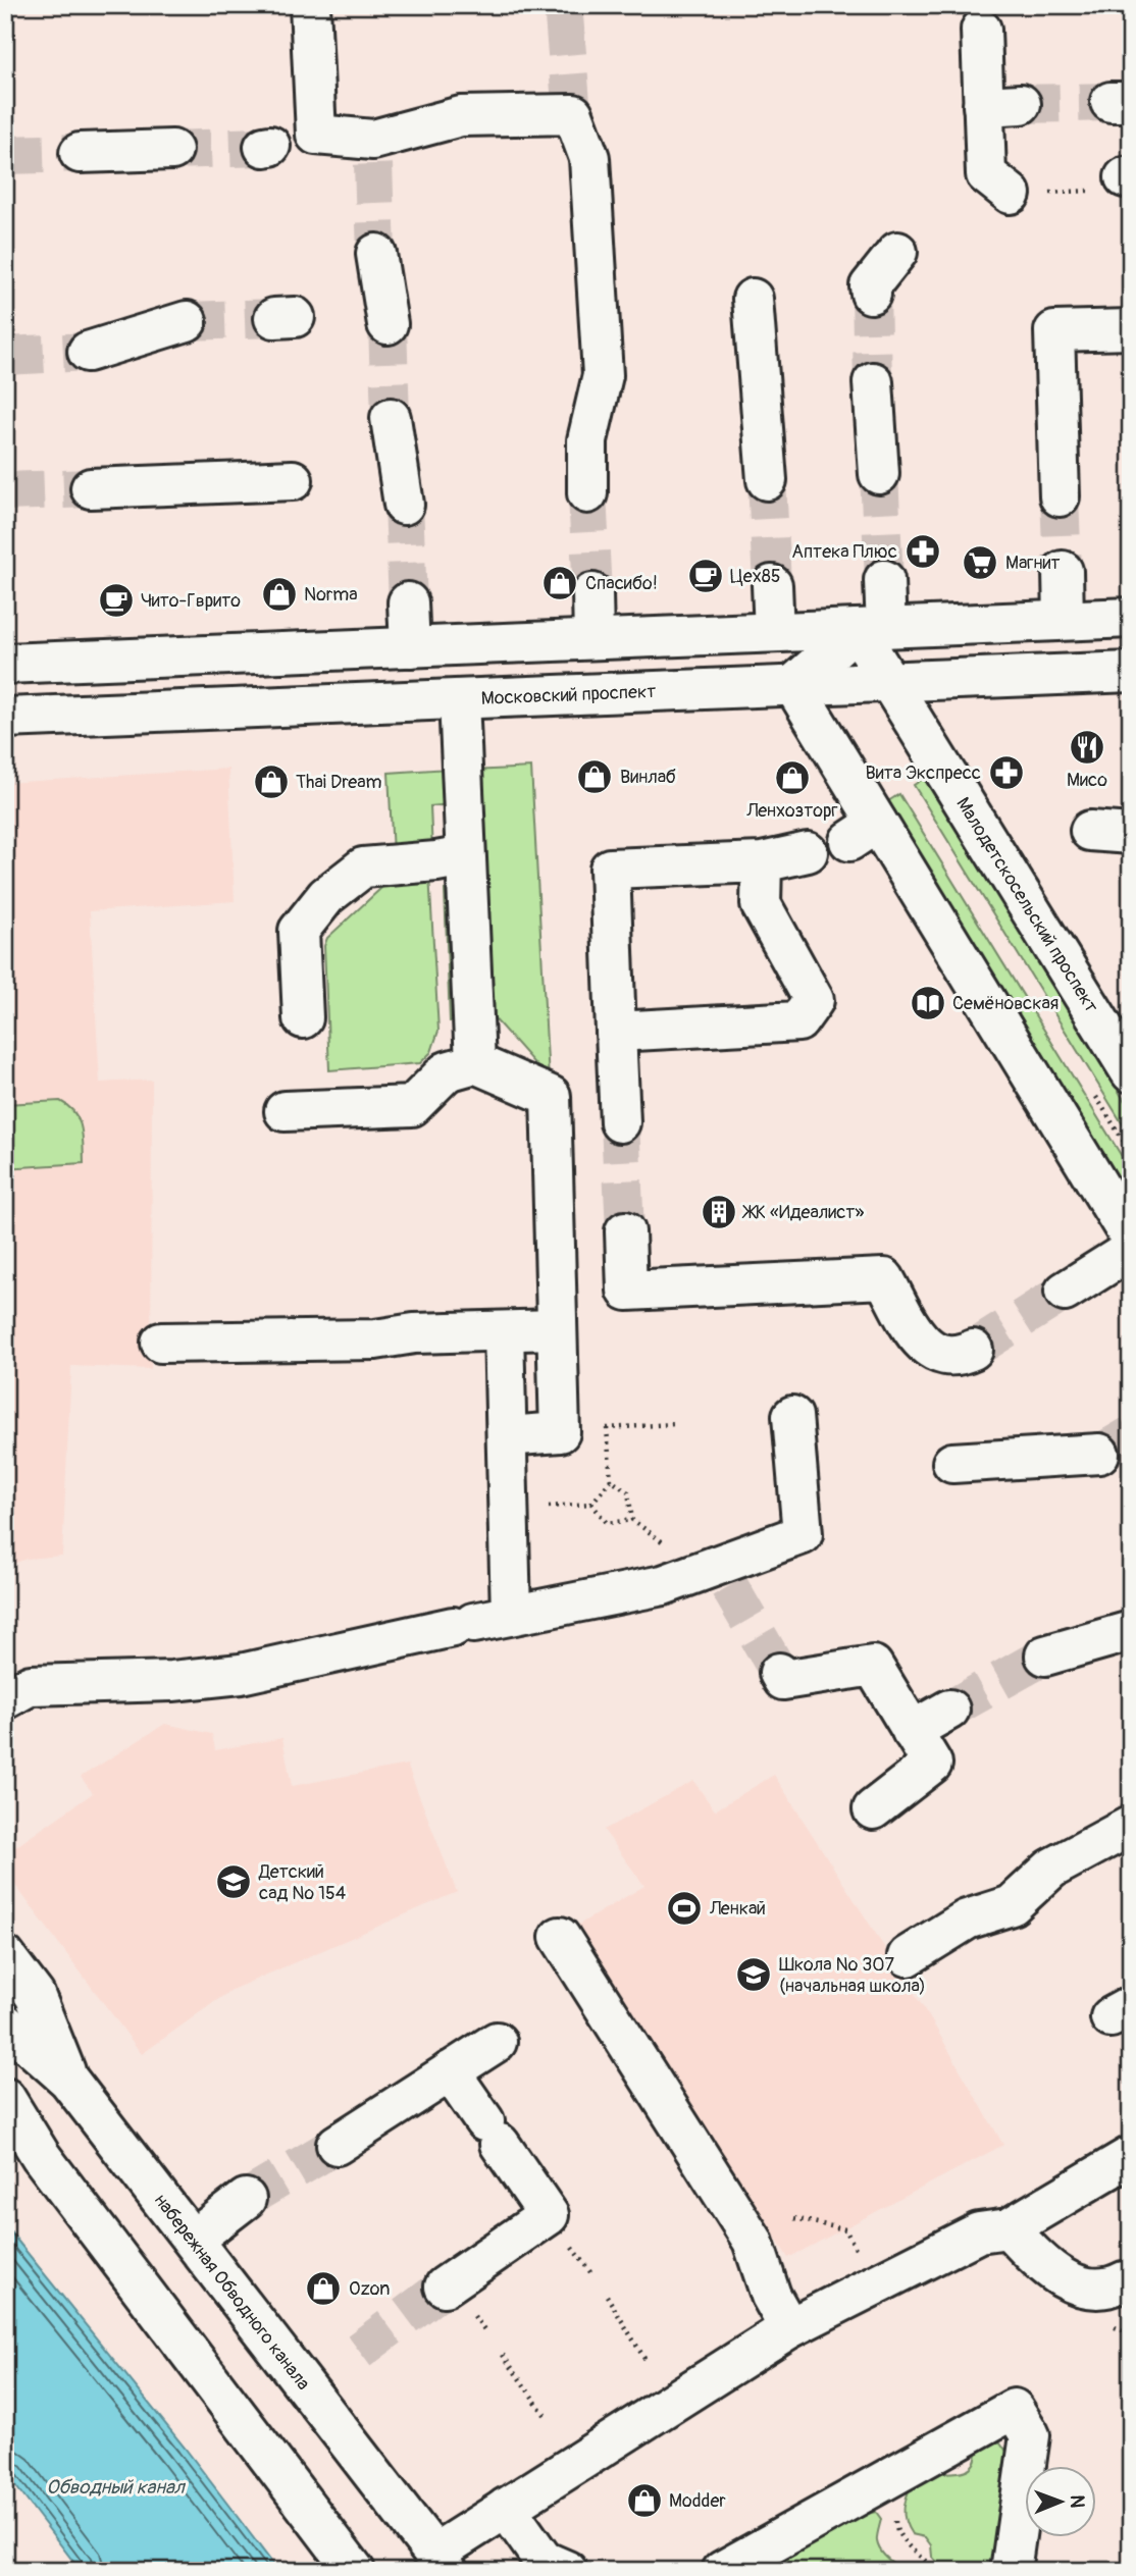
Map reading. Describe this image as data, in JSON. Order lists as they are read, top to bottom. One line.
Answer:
{"streets":{"main road":["Московский проспект","Малодетскосельский проспект","набережная Обводного канала"]},"crossings":[["Московский проспект","Малодетскосельский проспект"]],"water":["Обводный канал"],"places":{"pharmacy":["Аптека Плюс","Вита Экспресс"],"supermarket":["Магнит"],"cafe":["Цех85","Чито-Гврито"],"shop":["Спасибо!","Norma","Винлаб","Ленхозторг","Thai Dream","Ozon","Modder"],"restaurant":["Мисо"],"library":["Семёновская"],"building":["ЖК «Идеалист»"],"school or university":["Детский сад № 154","Школа № 307 (начальная школа)"],"sports":["Ленкай"]},"north":"right"}
